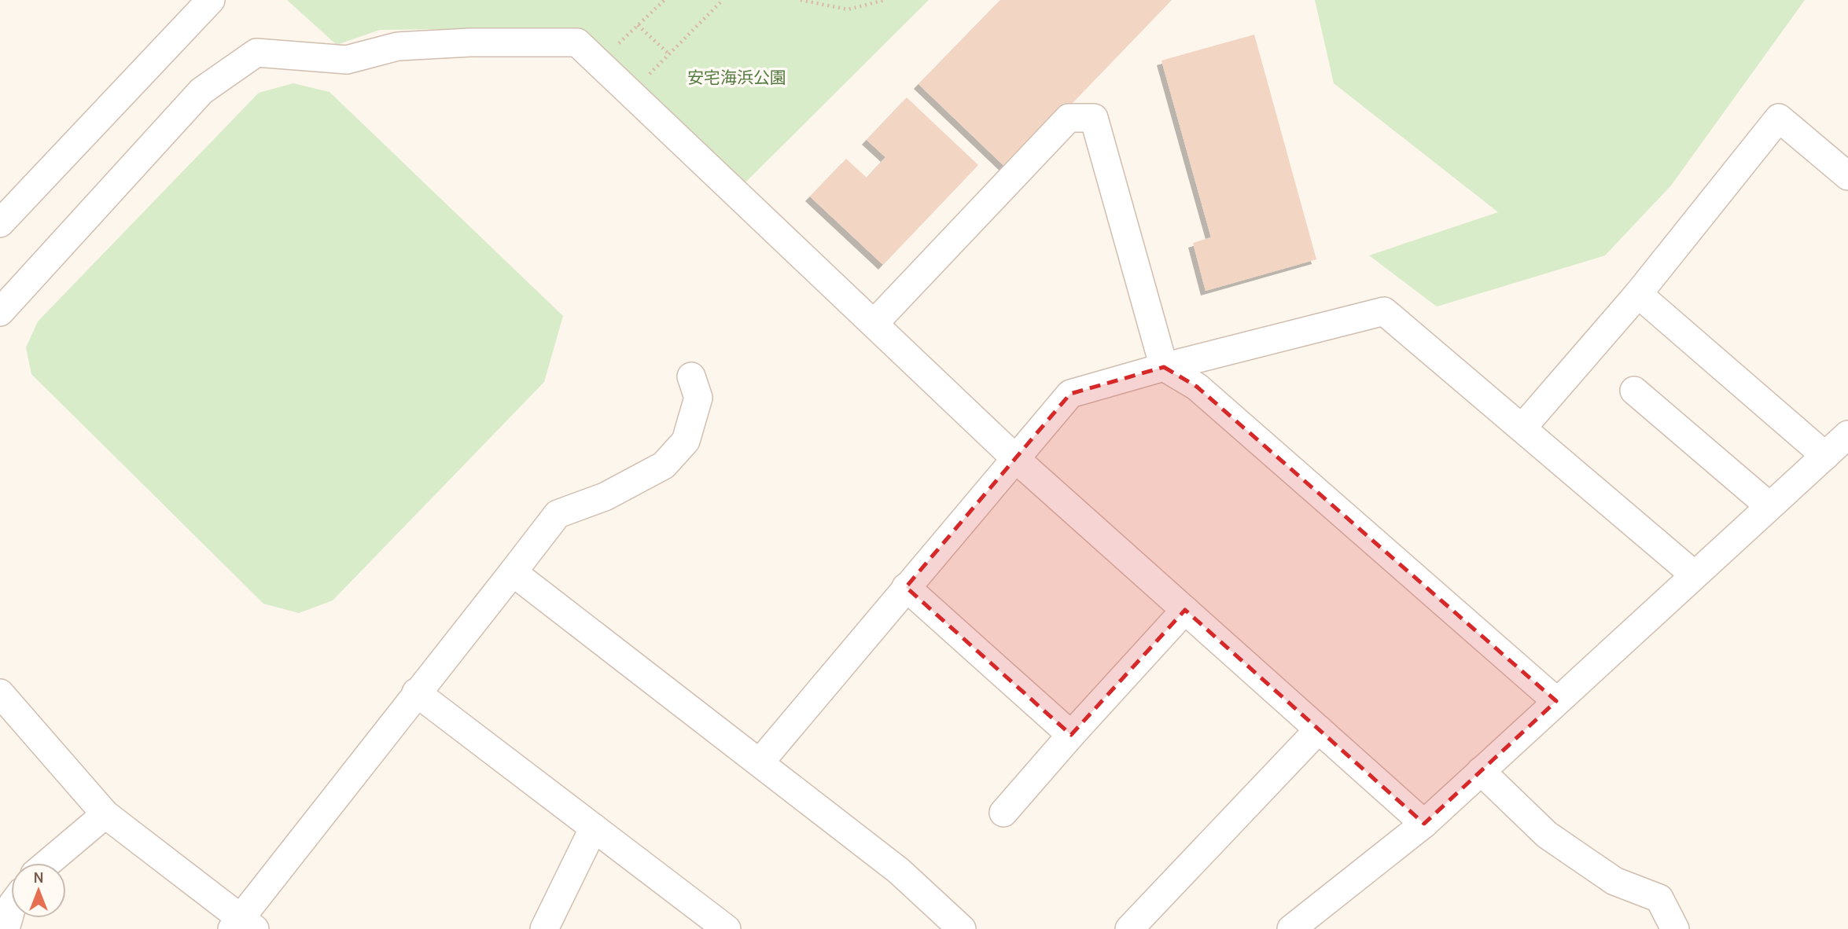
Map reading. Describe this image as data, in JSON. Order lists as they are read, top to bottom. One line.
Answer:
{"parks":["安宅海浜公園"],"north":"top"}
